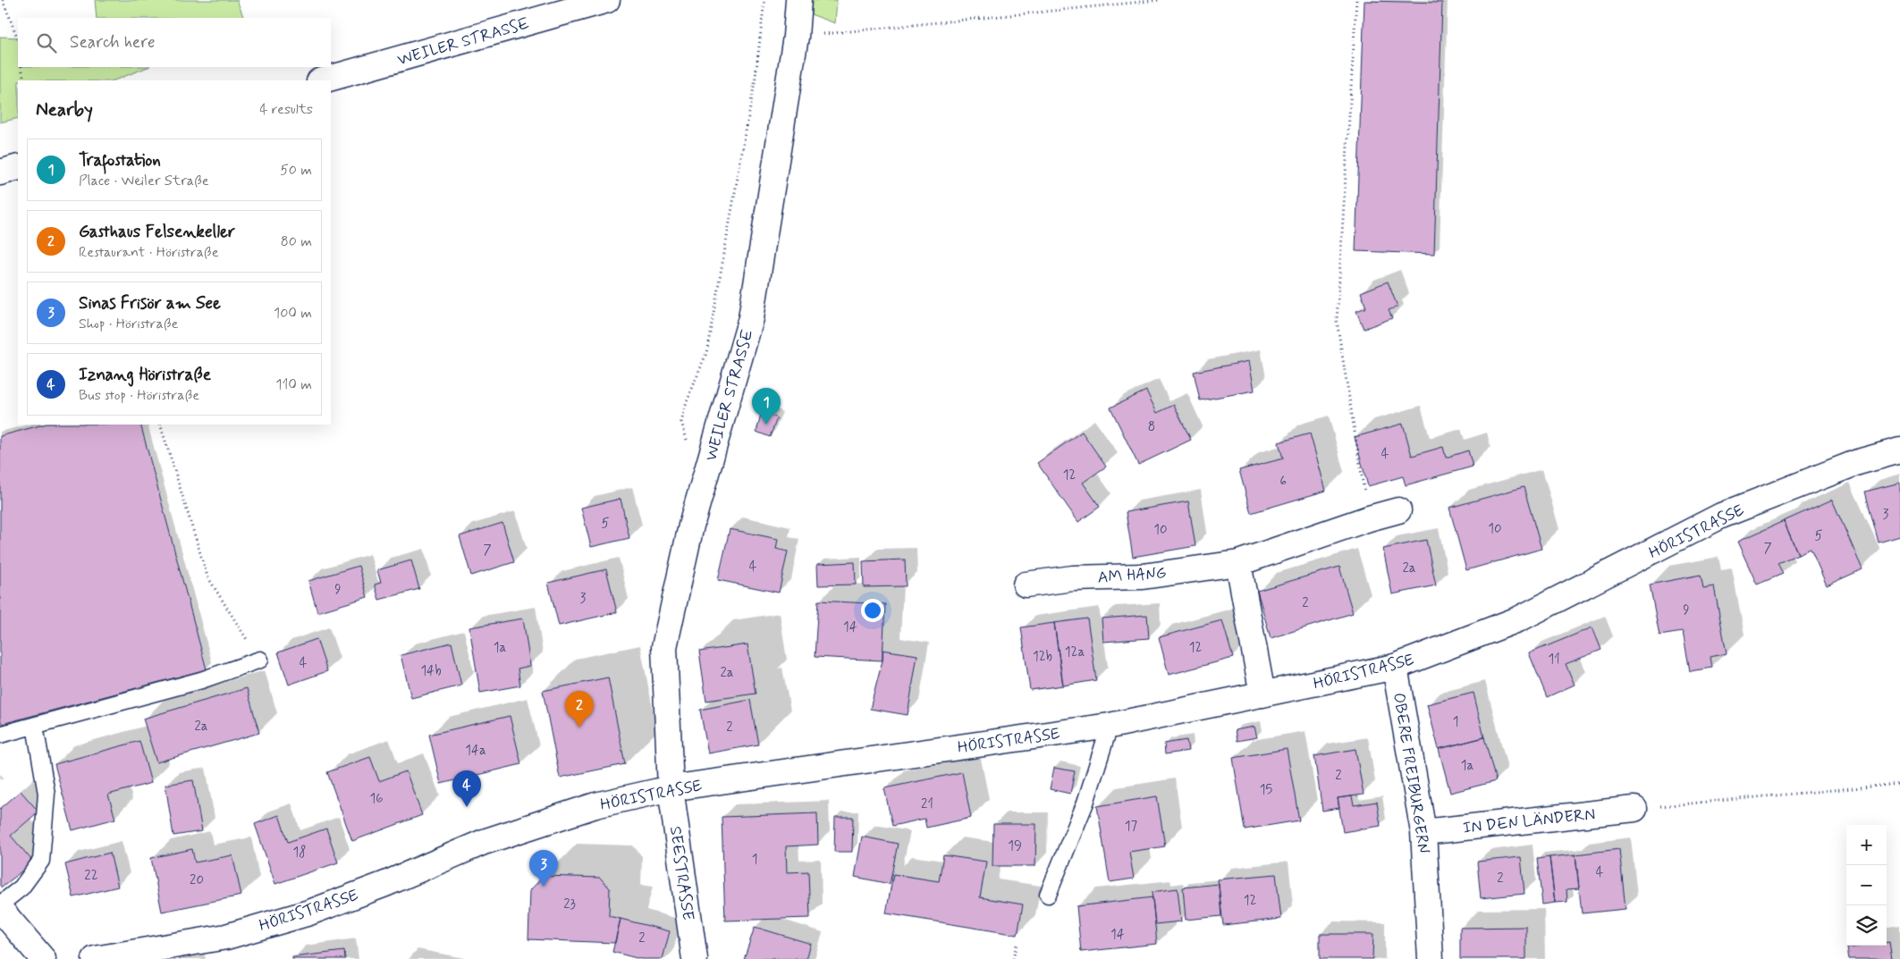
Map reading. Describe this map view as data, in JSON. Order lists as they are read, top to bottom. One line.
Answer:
{"streets":{"street":["WEILER STRASSE","HÖRISTRASSE","AM HANG","OBERE FREIBURGERN","IN DEN LÄNDERN","SEESTRASSE"]},"crossings":[["WEILER STRASSE","HÖRISTRASSE"],["WEILER STRASSE","SEESTRASSE"],["HÖRISTRASSE","OBERE FREIBURGERN"],["HÖRISTRASSE","SEESTRASSE"],["OBERE FREIBURGERN","IN DEN LÄNDERN"]],"house_numbers":["8","4","12","6","3","5","10","10","5","7","7","4","2a","9","3","2","9","14","1a","12","12a","12b","11","4","14b","2a","1","2a","2","14a","1a","2","15","16","21","17","19","18","1","4","22","2","20","12","23","14","2"],"page":{"search":"Search here","heading":["Nearby","4 results"],"list":[{"mark":"1","name":"Trafostation","note":"Place · Weiler Straße","value":"50 m"},{"mark":"2","name":"Gasthaus Felsenkeller","note":"Restaurant · Höristraße","value":"80 m"},{"mark":"3","name":"Sinas Frisör am See","note":"Shop · Höristraße","value":"100 m"},{"mark":"4","name":"Iznang Höristraße","note":"Bus stop · Höristraße","value":"110 m"}],"pins":["1","2","4","3"],"map_buttons":["+","−"]}}
